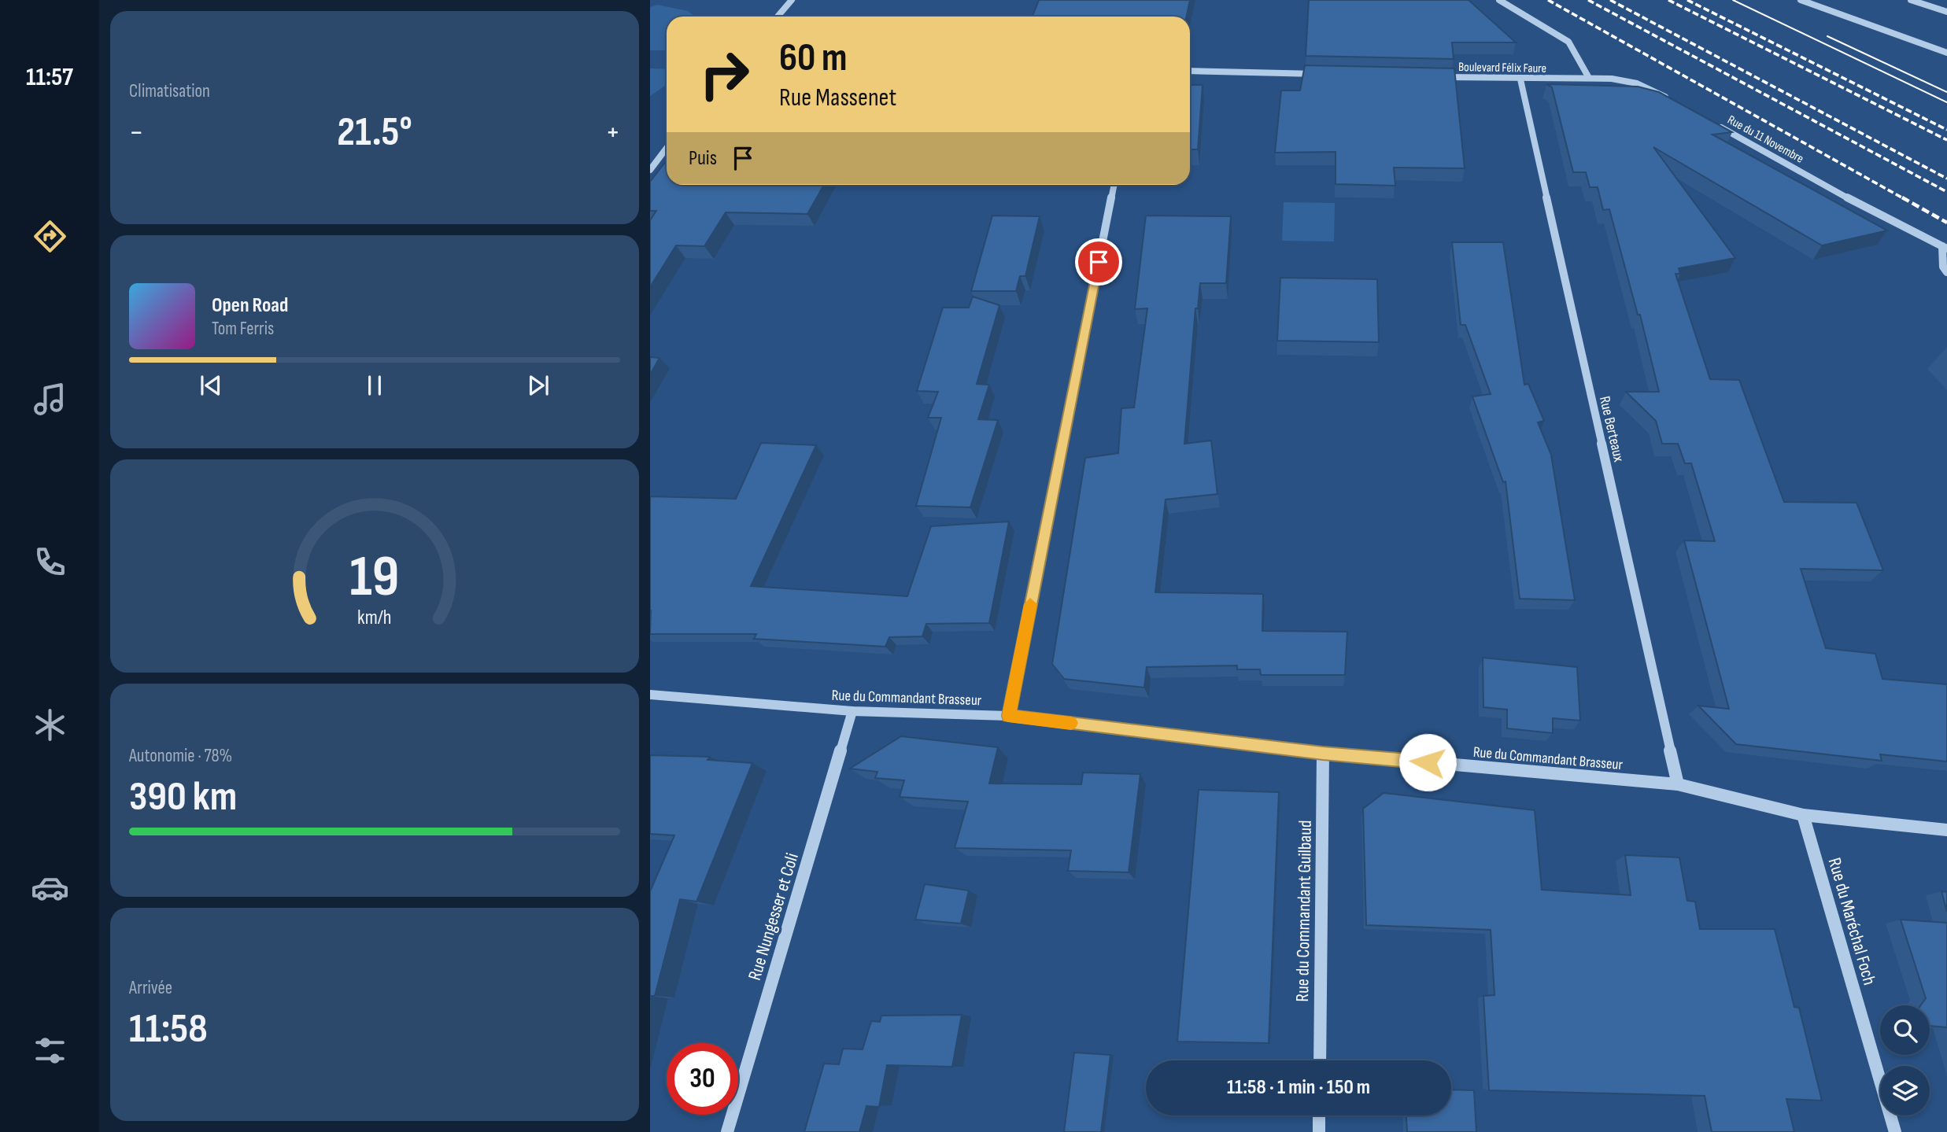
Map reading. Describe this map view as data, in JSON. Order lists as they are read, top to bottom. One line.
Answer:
{"streets":{"street":["Boulevard Félix Faure","Rue du 11 Novembre","Rue Berteaux","Rue du Commandant Brasseur","Rue du Commandant Guilbaud","Rue Nungesser et Coli","Rue du Maréchal Foch"]},"crossings":[["Boulevard Félix Faure","Rue Berteaux"],["Rue Berteaux","Rue du Commandant Brasseur"],["Rue du Commandant Brasseur","Rue du Commandant Guilbaud"],["Rue du Commandant Brasseur","Rue Nungesser et Coli"],["Rue du Commandant Brasseur","Rue du Maréchal Foch"]],"page":{"tabs":"11:57","tile":["Climatisation",["Autonomie · 78%","390 km"],["Arrivée","11:58"]],"turn":["60 m","Rue Massenet"],"heat":["−","21.5°","+"],"then":"Puis","song":["Open Road","Tom Ferris"],"limit":"30","trip":"11:58 · 1 min · 150 m","gauge":["19","km/h"]}}
